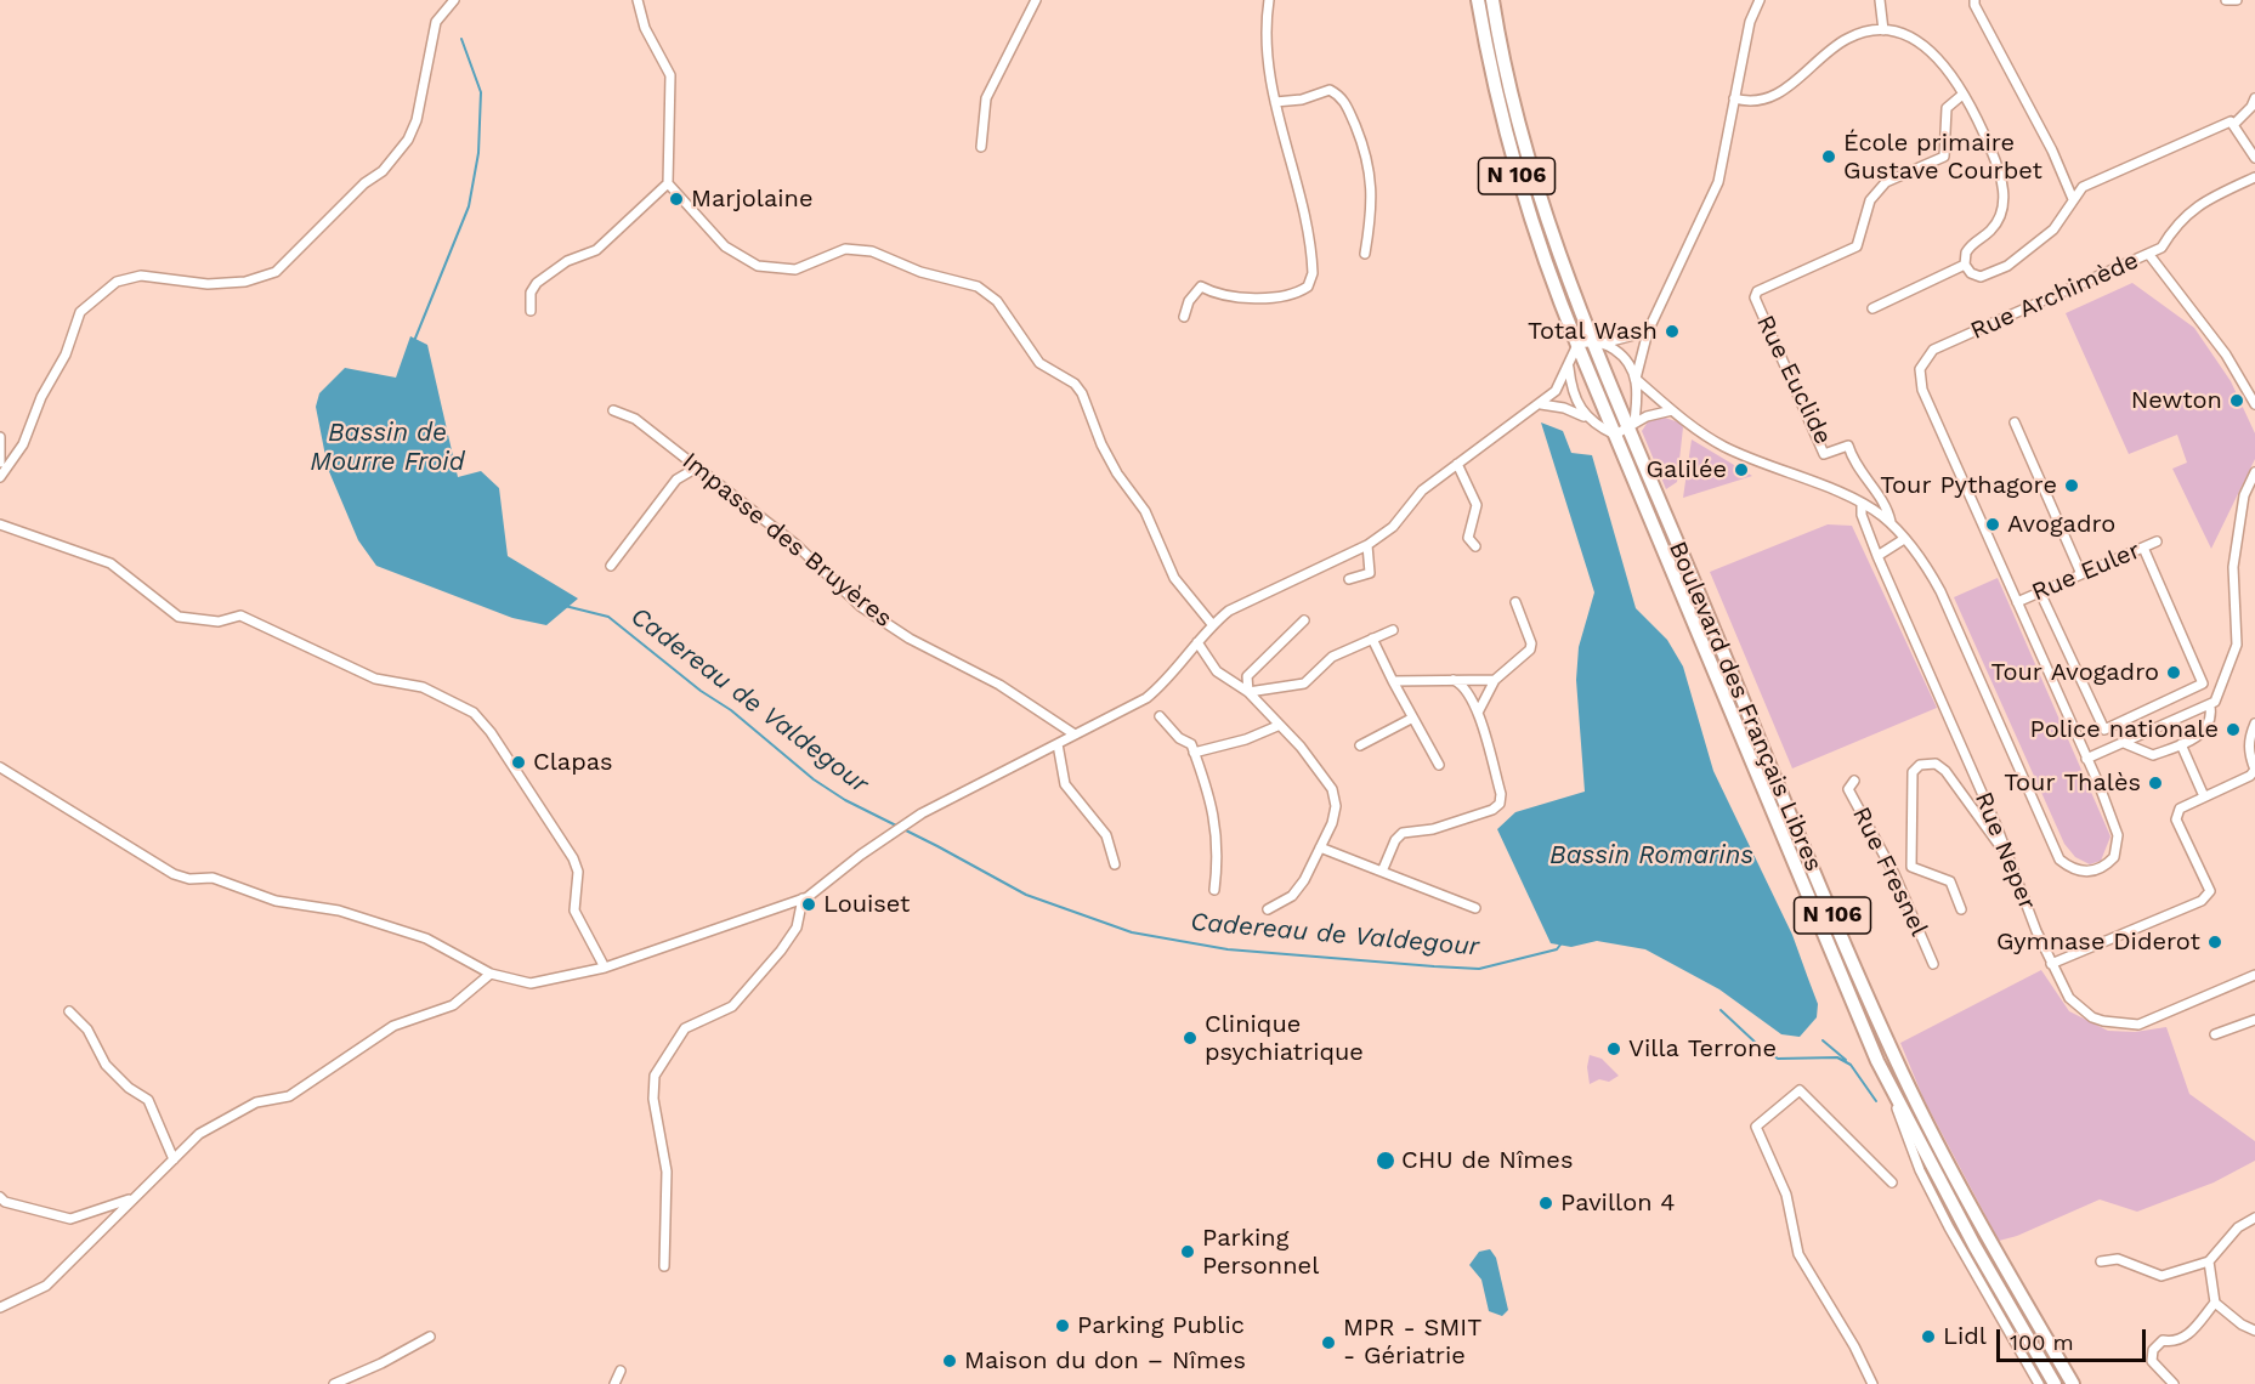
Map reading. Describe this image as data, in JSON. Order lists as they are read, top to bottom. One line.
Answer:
{"streets":{"main road":["N 106","Boulevard des Français Libres"],"street":["Rue Archimède","Rue Euclide","Impasse des Bruyères","Rue Euler","Rue Neper","Rue Fresnel"]},"crossings":[["Rue Archimède","Rue Euler"]],"water":["Bassin de Mourre Froid","Cadereau de Valdegour","Bassin Romarins"],"places":["École primaire Gustave Courbet","Marjolaine","Total Wash","Newton","Galilée","Tour Pythagore","Avogadro","Tour Avogadro","Police nationale","Clapas","Tour Thalès","Louiset","Gymnase Diderot","Clinique psychiatrique","Villa Terrone","CHU de Nîmes","Pavillon 4","Parking Personnel","Parking Public","Lidl","MPR - SMIT - Gériatrie","Maison du don – Nîmes"],"scale_bar":"100 m"}
